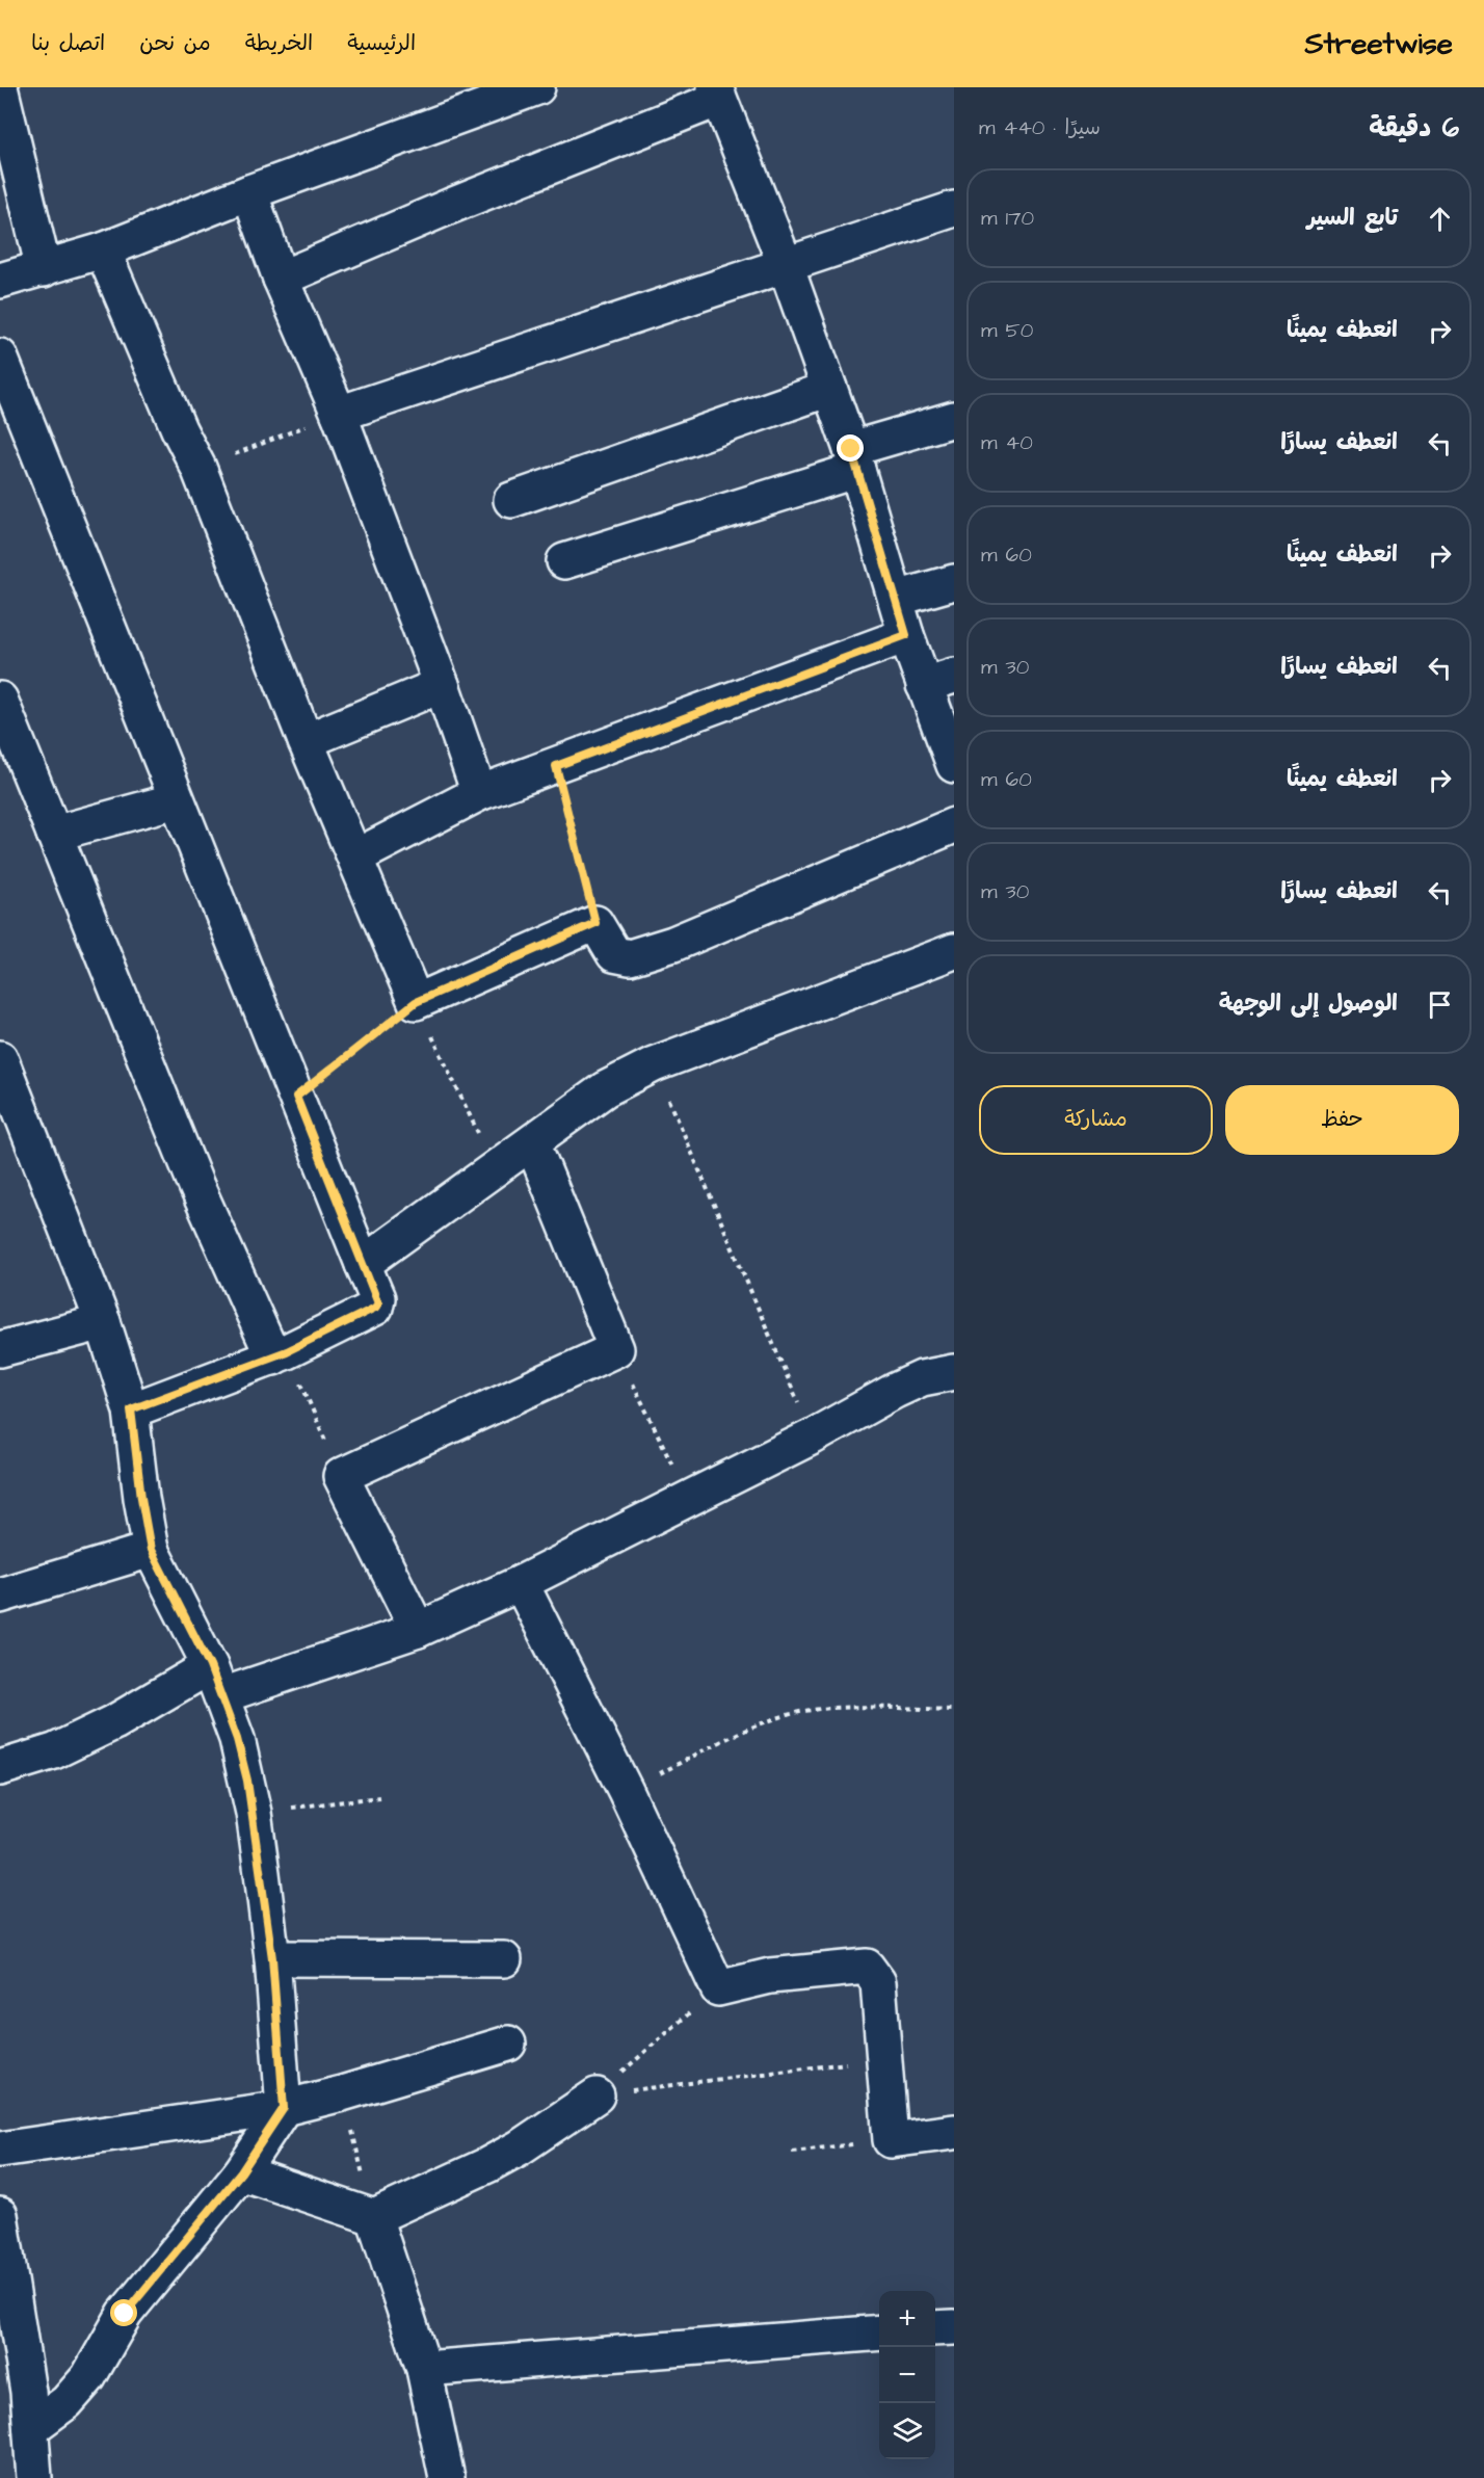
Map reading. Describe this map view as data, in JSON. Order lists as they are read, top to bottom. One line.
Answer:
{"page":{"header":"Streetwise","nav":["الرئيسية","الخريطة","من نحن","اتصل بنا"],"heading":["6 دقيقة","سيرًا · 440 m"],"list":[["تابع السير","170 m"],["انعطف يمينًا","50 m"],["انعطف يسارًا","40 m"],["انعطف يمينًا","60 m"],["انعطف يسارًا","30 m"],["انعطف يمينًا","60 m"],["انعطف يسارًا","30 m"],"الوصول إلى الوجهة"],"buttons":["حفظ","مشاركة"],"map_buttons":["+","−"]}}
